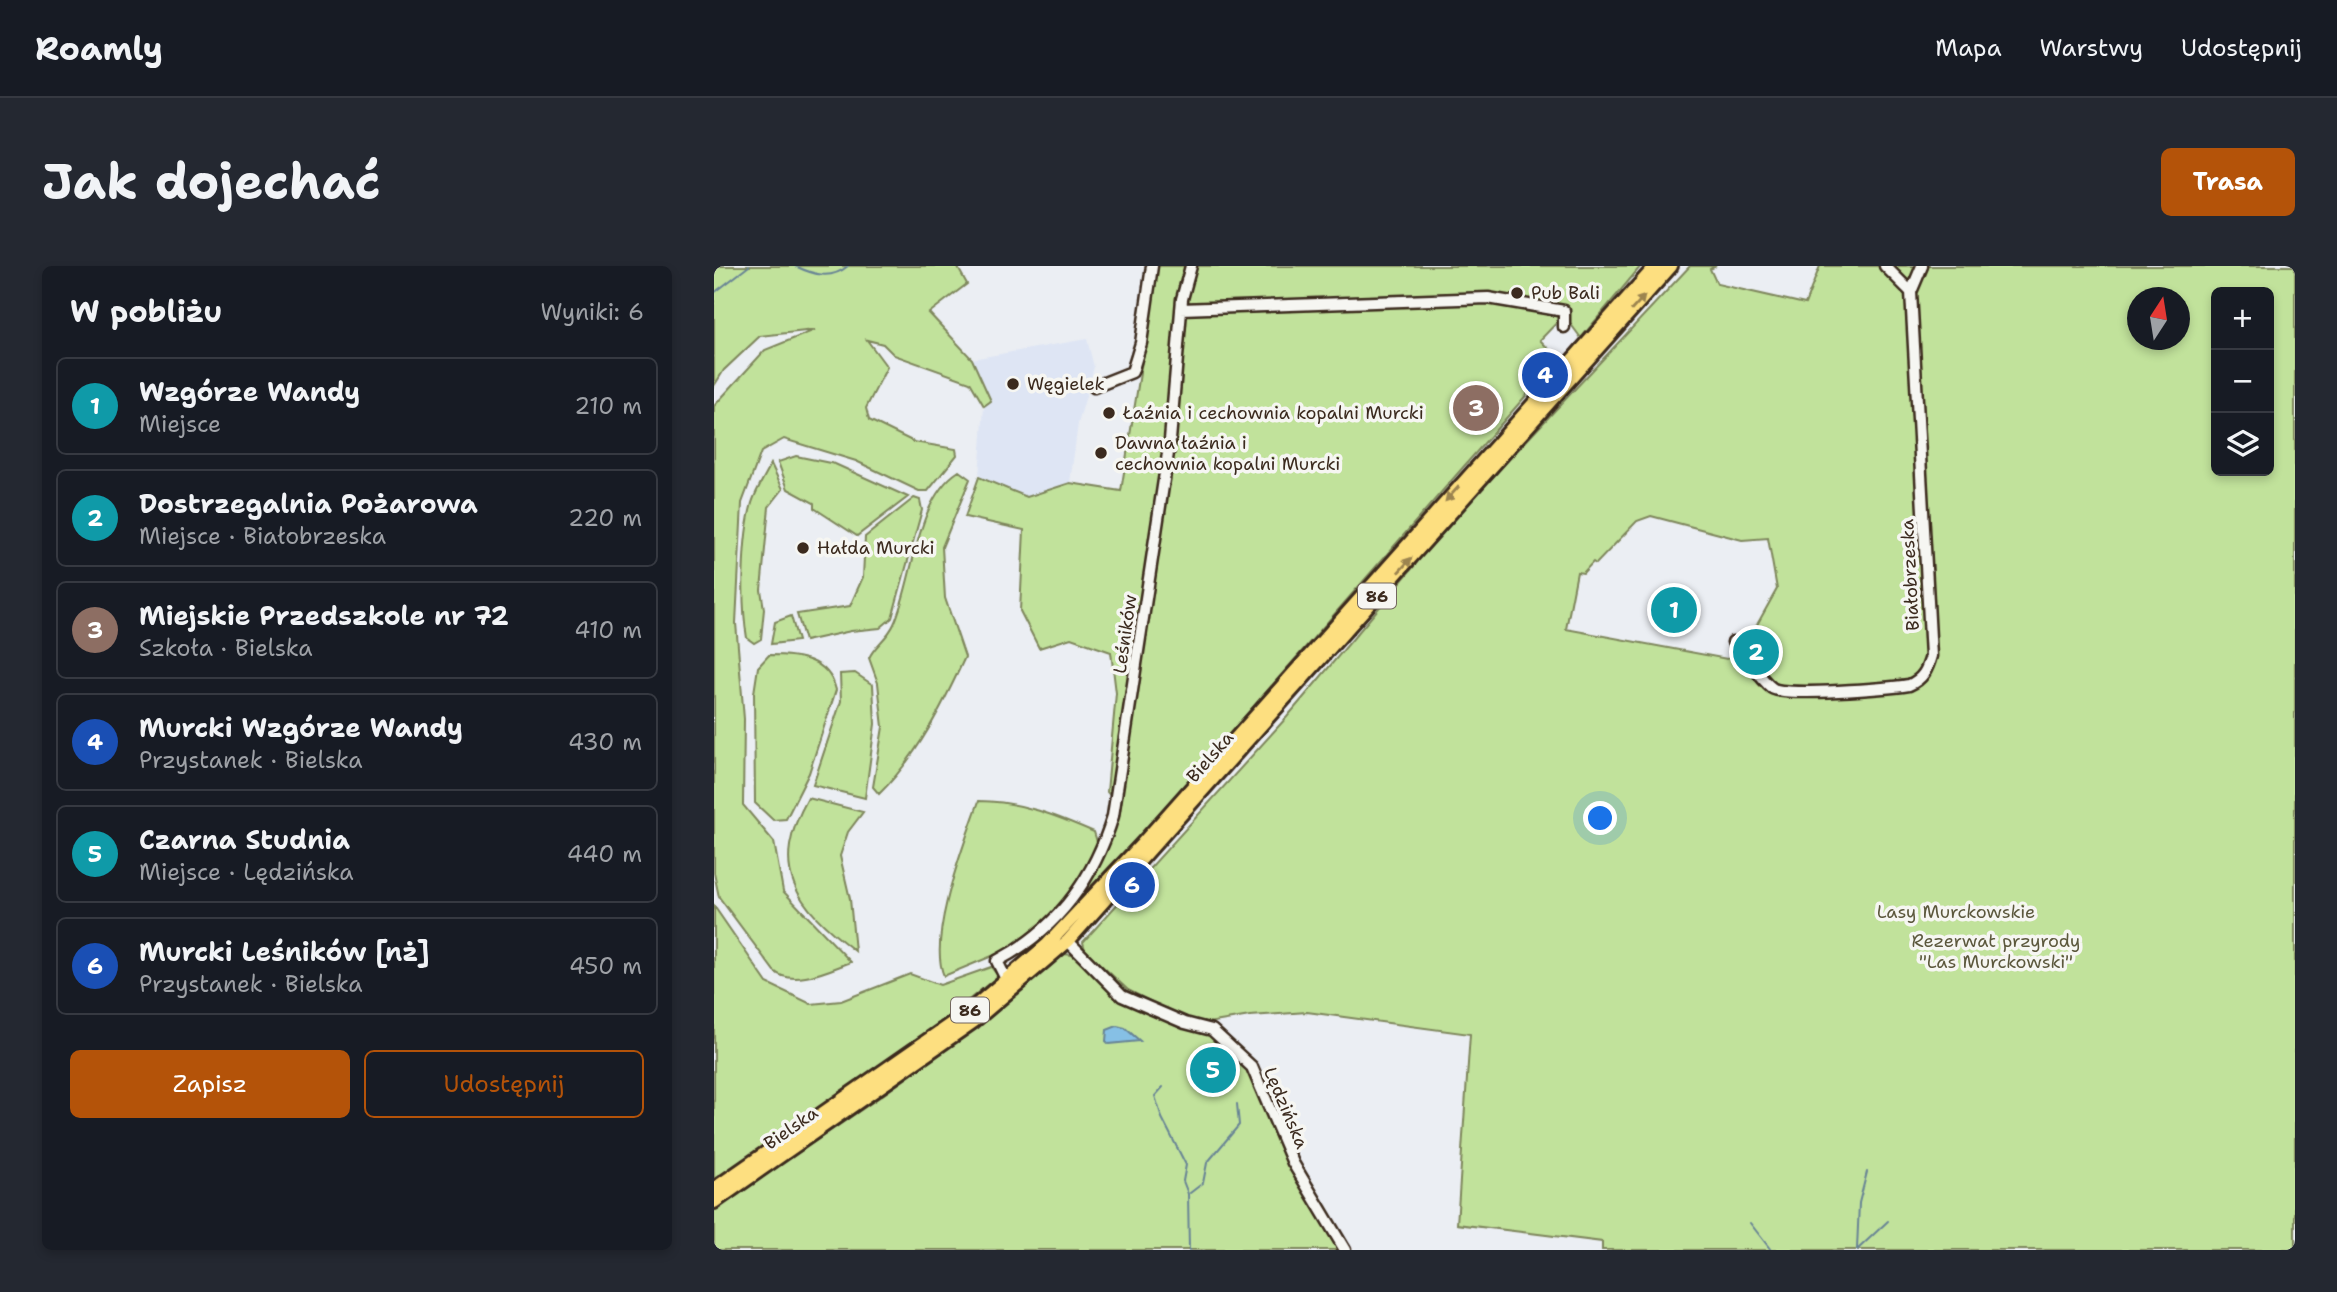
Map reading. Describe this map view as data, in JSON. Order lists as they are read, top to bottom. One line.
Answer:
{"streets":{"main road":["86","Bielska"],"street":["Białobrzeska","Leśników","Lędzińska"]},"crossings":[["Leśników","Bielska"],["Bielska","Lędzińska"]],"parks":["Lasy Murckowskie","Rezerwat przyrody \"Las Murckowski\""],"places":["Pub Bali","Węgielek","Łaźnia i cechownia kopalni Murcki","Dawna łaźnia i cechownia kopalni Murcki","Hałda Murcki"],"north":"top","page":{"header":"Roamly","nav":["Mapa","Warstwy","Udostępnij"],"buttons":["Trasa",["Zapisz","Udostępnij"]],"title":"Jak dojechać","heading":["W pobliżu","Wyniki: 6"],"map_buttons":["+","−"],"pins":["4","3","1","2","6","5"],"list":[{"mark":"1","name":"Wzgórze Wandy","note":"Miejsce","value":"210 m"},{"mark":"2","name":"Dostrzegalnia Pożarowa","note":"Miejsce · Białobrzeska","value":"220 m"},{"mark":"3","name":"Miejskie Przedszkole nr 72","note":"Szkoła · Bielska","value":"410 m"},{"mark":"4","name":"Murcki Wzgórze Wandy","note":"Przystanek · Bielska","value":"430 m"},{"mark":"5","name":"Czarna Studnia","note":"Miejsce · Lędzińska","value":"440 m"},{"mark":"6","name":"Murcki Leśników [nż]","note":"Przystanek · Bielska","value":"450 m"}]}}
